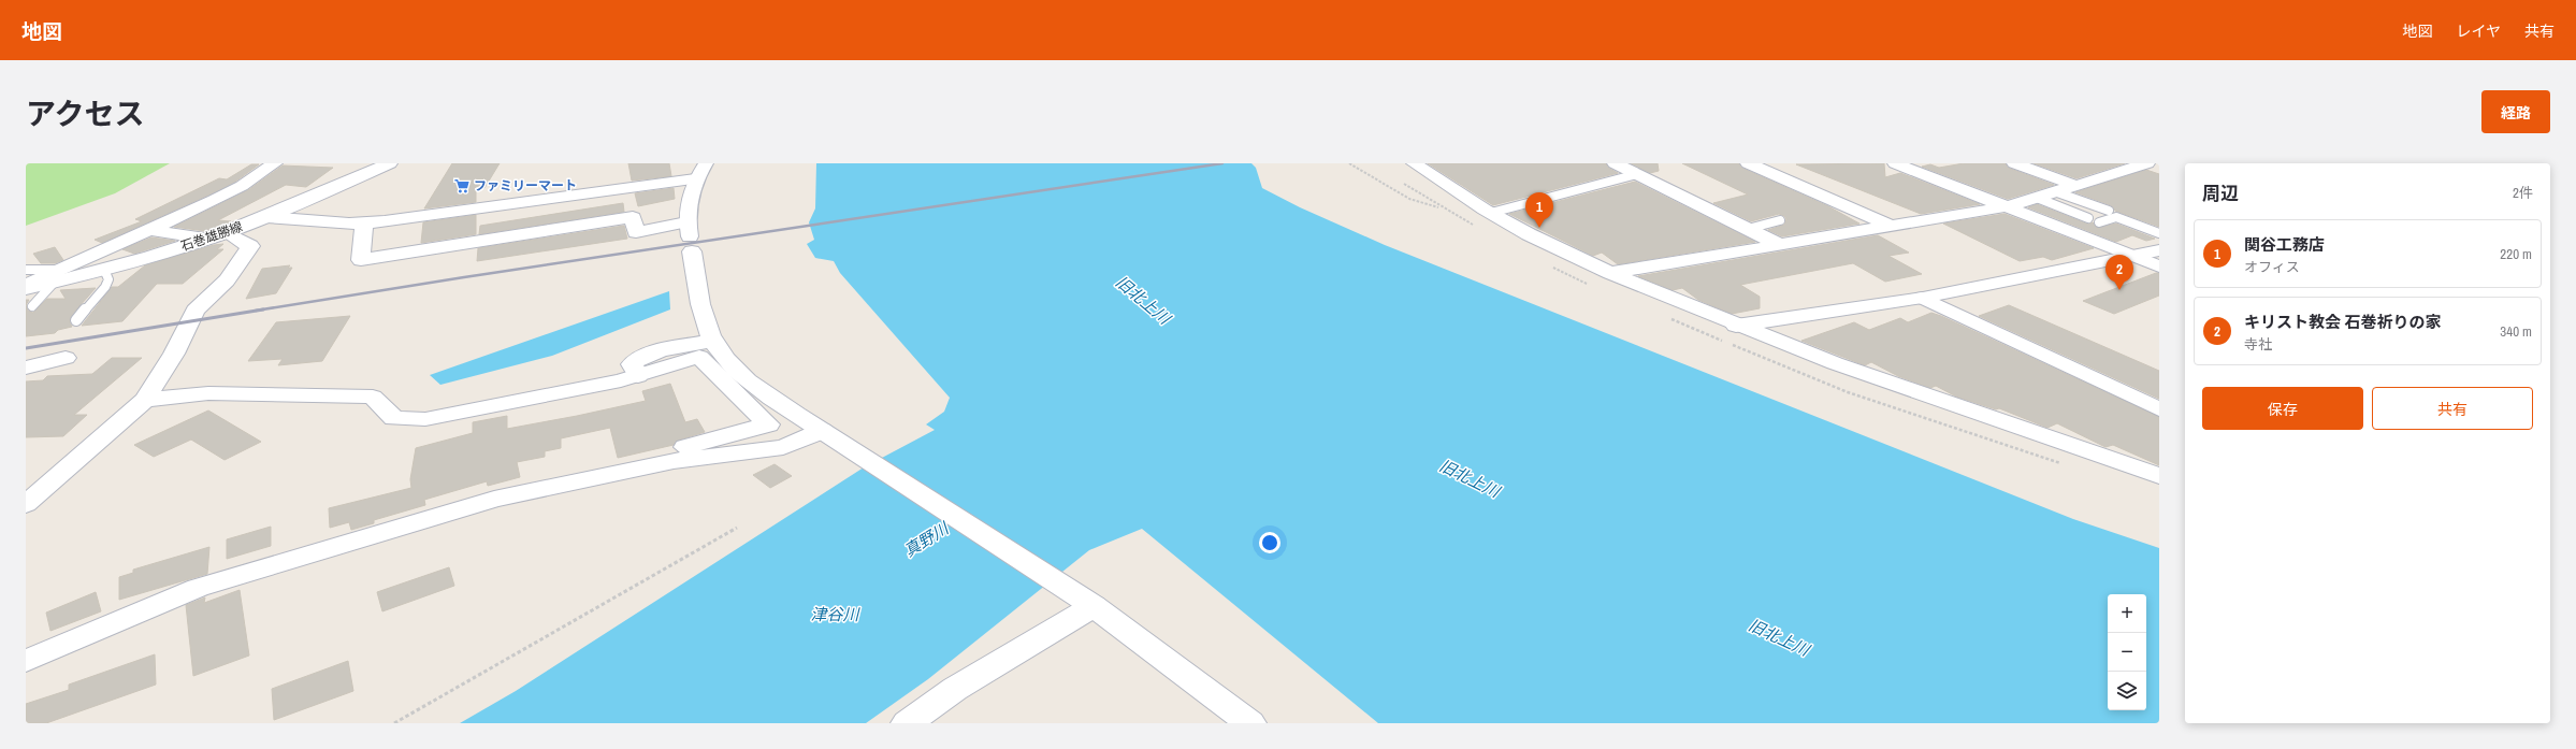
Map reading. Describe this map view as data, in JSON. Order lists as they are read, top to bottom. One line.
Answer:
{"streets":{"street":["石巻雄勝線"]},"water":["旧北上川","真野川","津谷川"],"places":{"supermarket":["ファミリーマート"]},"page":{"header":"地図","nav":["地図","レイヤ","共有"],"title":"アクセス","buttons":["経路",["保存","共有"]],"heading":["周辺","2件"],"pins":["1","2"],"list":[{"mark":"1","name":"関谷工務店","note":"オフィス","value":"220 m"},{"mark":"2","name":"キリスト教会 石巻祈りの家","note":"寺社","value":"340 m"}],"map_buttons":["+","−"]}}
